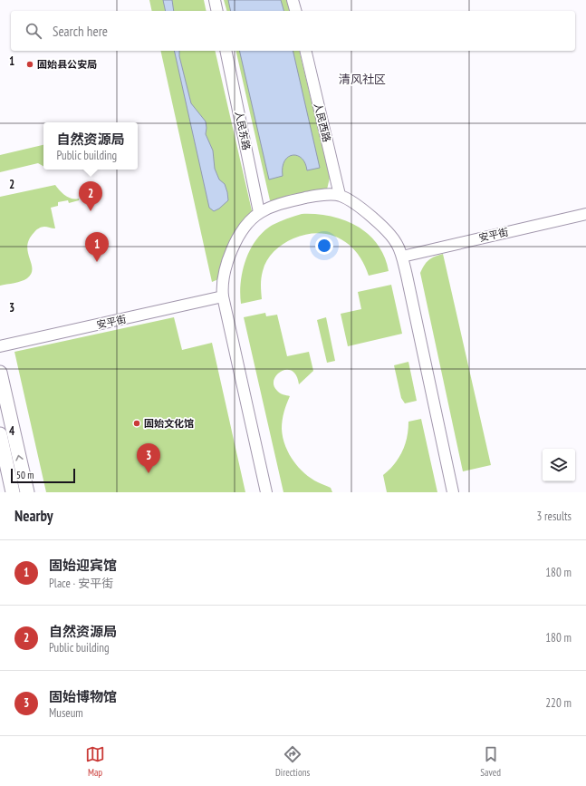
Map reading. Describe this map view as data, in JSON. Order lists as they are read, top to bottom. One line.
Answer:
{"streets":{"street":["人民西路","人民东路","安平街"]},"districts":["清风社区"],"places":["固始县公安局","固始文化馆"],"scale_bar":"50 m","page":{"search":"Search here","popup":["自然资源局","Public building"],"pins":["2","1","3"],"scale":"50 m","heading":["Nearby","3 results"],"list":[{"mark":"1","name":"固始迎宾馆","note":"Place · 安平街","value":"180 m"},{"mark":"2","name":"自然资源局","note":"Public building","value":"180 m"},{"mark":"3","name":"固始博物馆","note":"Museum","value":"220 m"}],"nav":["Map","Directions","Saved"]},"grid":{"rows":["1","2","3","4"]}}
